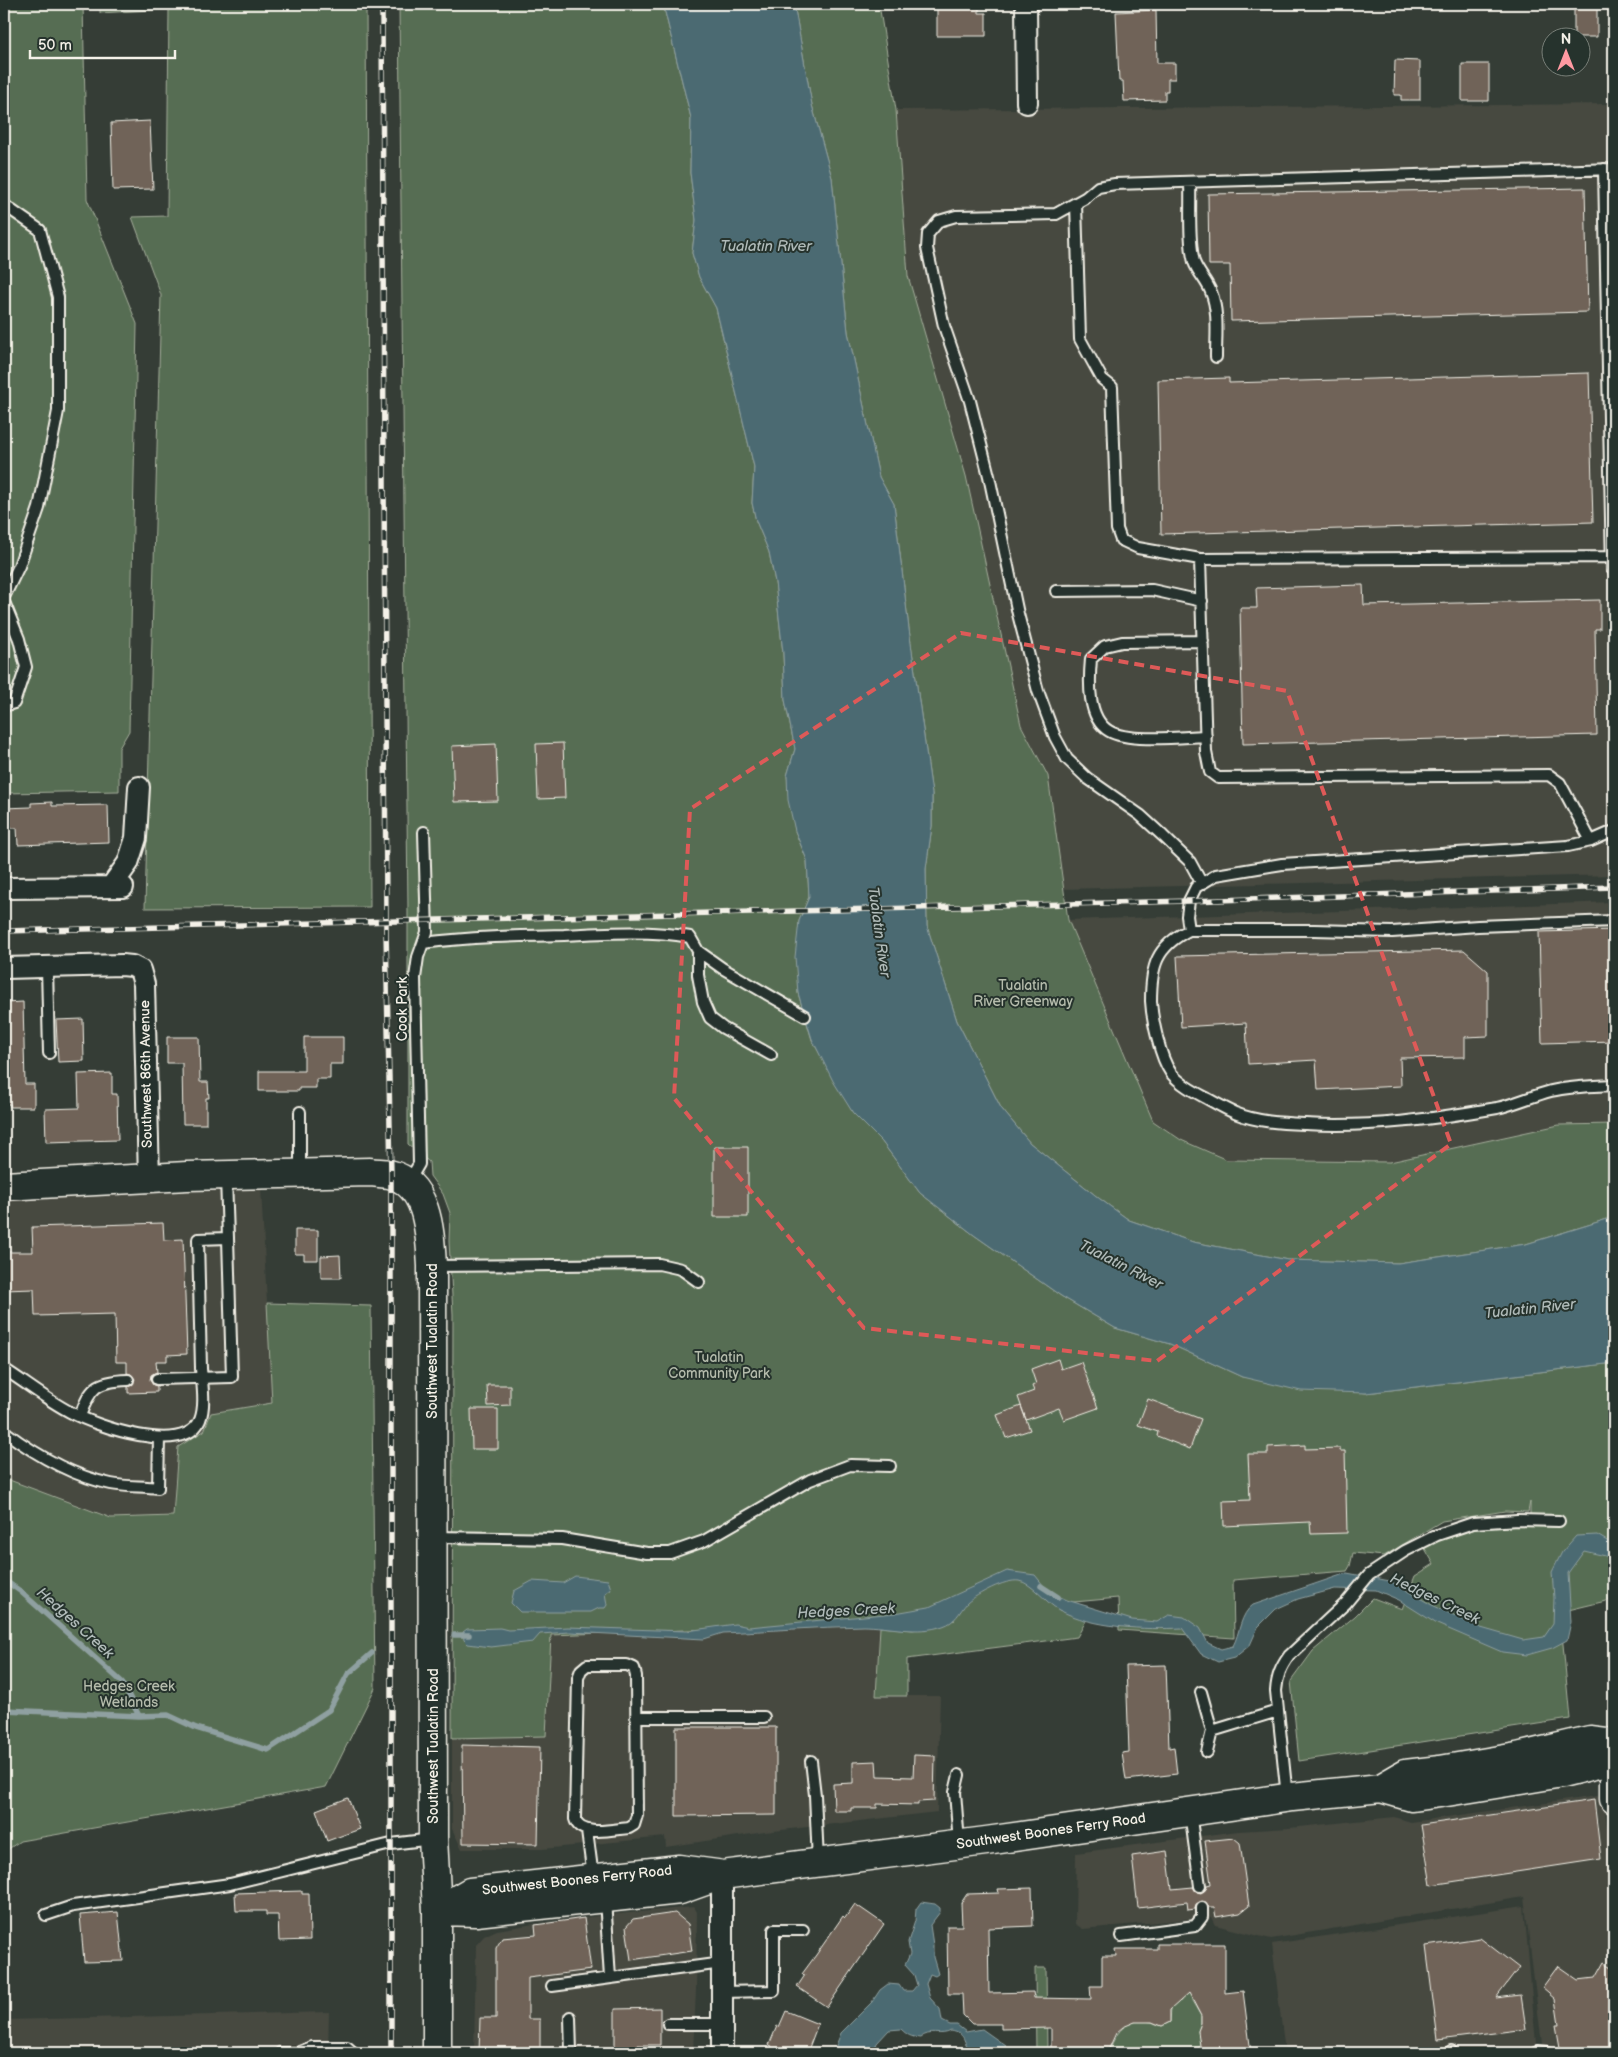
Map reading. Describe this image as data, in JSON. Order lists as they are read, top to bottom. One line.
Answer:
{"streets":{"main road":["Southwest Tualatin Road","Southwest Boones Ferry Road"],"street":["Southwest 86th Avenue"],"lane":["Cook Park"]},"crossings":[["Cook Park","Southwest Tualatin Road"],["Southwest 86th Avenue","Southwest Tualatin Road"],["Southwest Tualatin Road","Southwest Boones Ferry Road"]],"water":["Tualatin River","Hedges Creek"],"parks":["Tualatin River Greenway","Tualatin Community Park","Hedges Creek Wetlands"],"scale_bar":"50 m","north":"top"}
